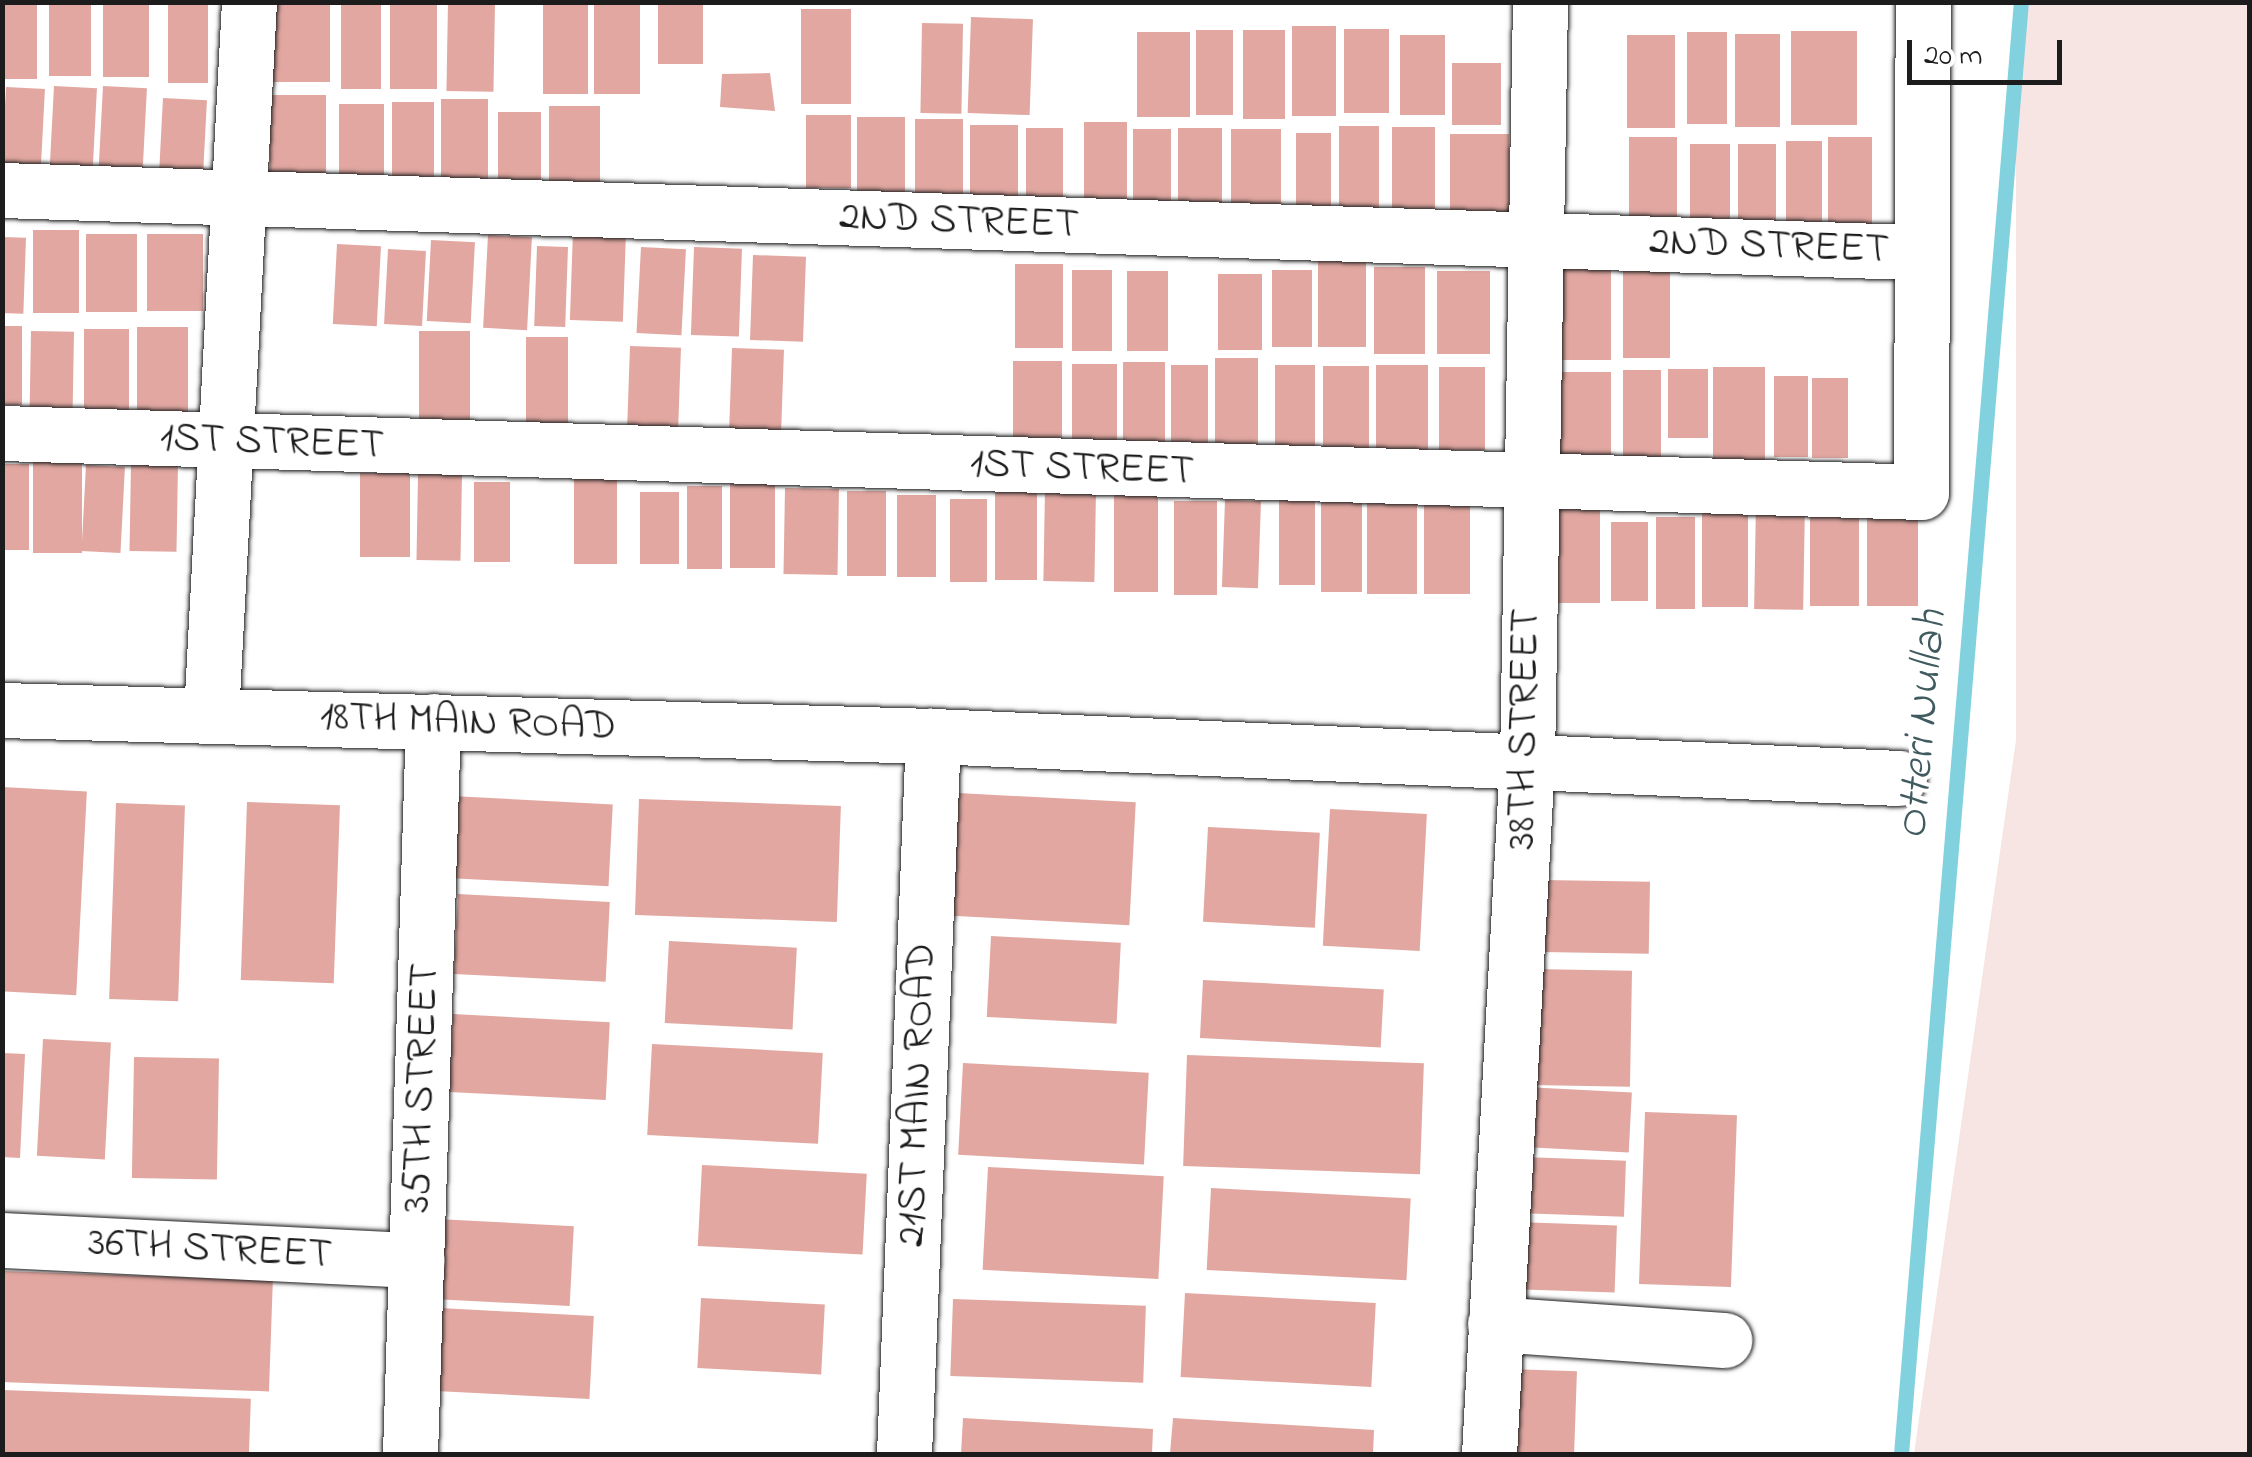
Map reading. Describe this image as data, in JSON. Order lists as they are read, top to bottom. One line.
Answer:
{"streets":{"street":["2ND STREET","1ST STREET","18TH MAIN ROAD","38TH STREET","35TH STREET","21ST MAIN ROAD","36TH STREET"]},"crossings":[["2ND STREET","1ST STREET"],["2ND STREET","38TH STREET"],["1ST STREET","38TH STREET"],["18TH MAIN ROAD","38TH STREET"],["18TH MAIN ROAD","35TH STREET"],["18TH MAIN ROAD","21ST MAIN ROAD"],["35TH STREET","36TH STREET"]],"water":["Otteri Nullah"],"scale_bar":"20 m"}
